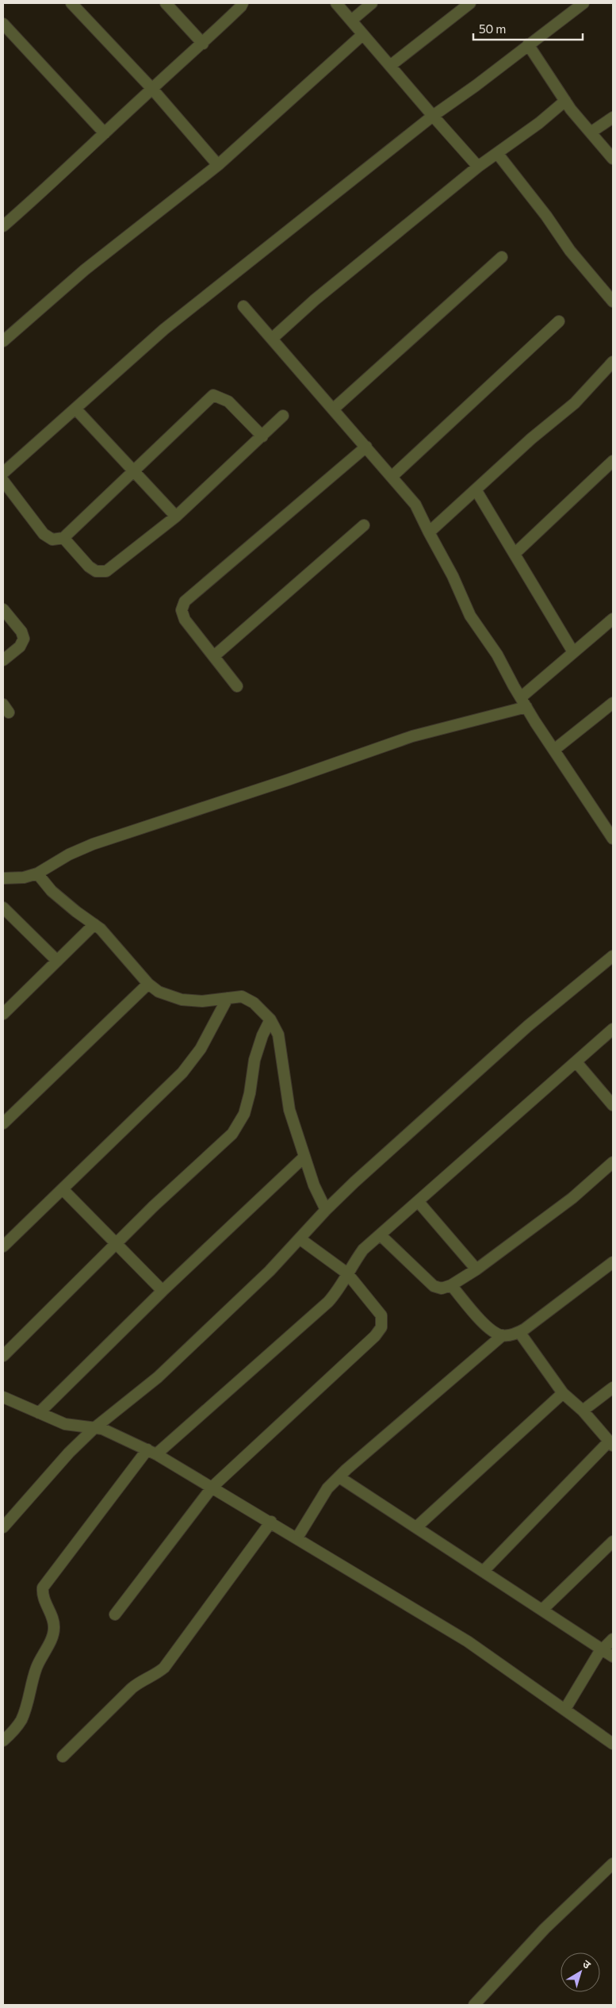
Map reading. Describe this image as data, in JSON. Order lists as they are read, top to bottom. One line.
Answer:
{"scale_bar":"50 m","north":"top right"}
